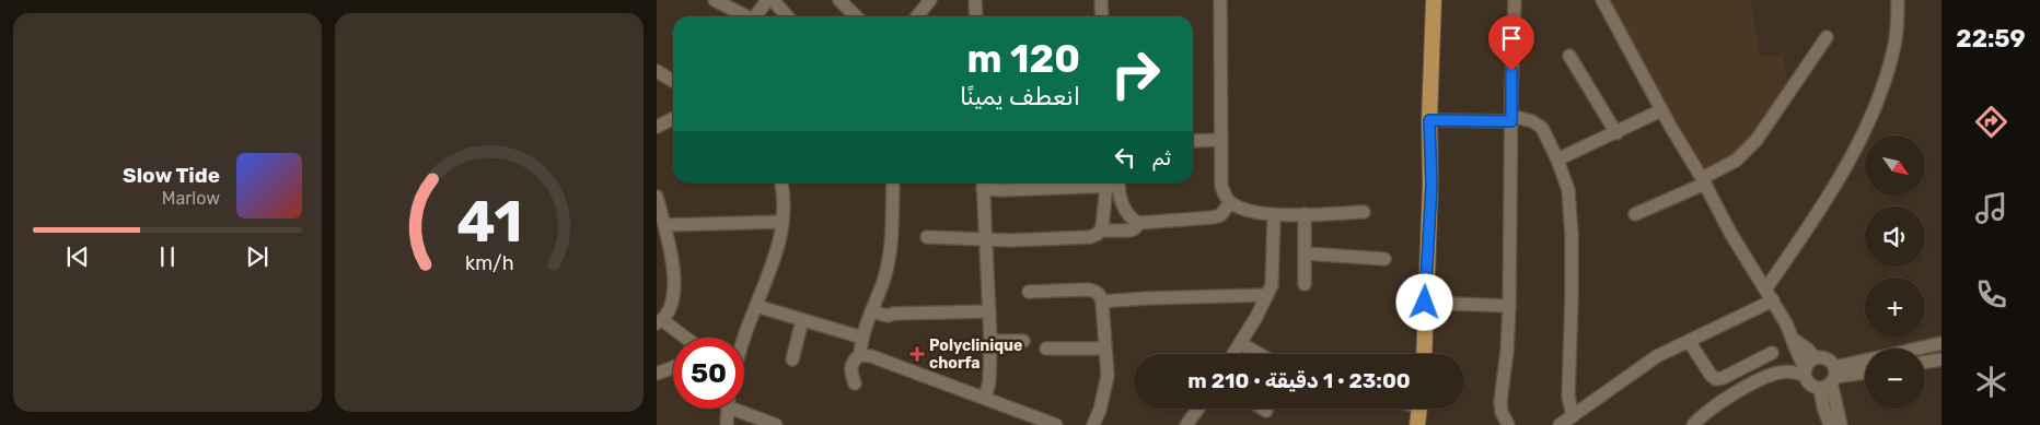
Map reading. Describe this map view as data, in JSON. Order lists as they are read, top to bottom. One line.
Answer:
{"places":{"health":["Polyclinique chorfa"]},"north":"bottom right","page":{"tabs":"22:59","turn":["120 m","انعطف يمينًا"],"then":"ثم","map_buttons":["+","−"],"song":["Slow Tide","Marlow"],"limit":"50","trip":"23:00 · 1 دقيقة · 210 m","gauge":["41","km/h"]}}
